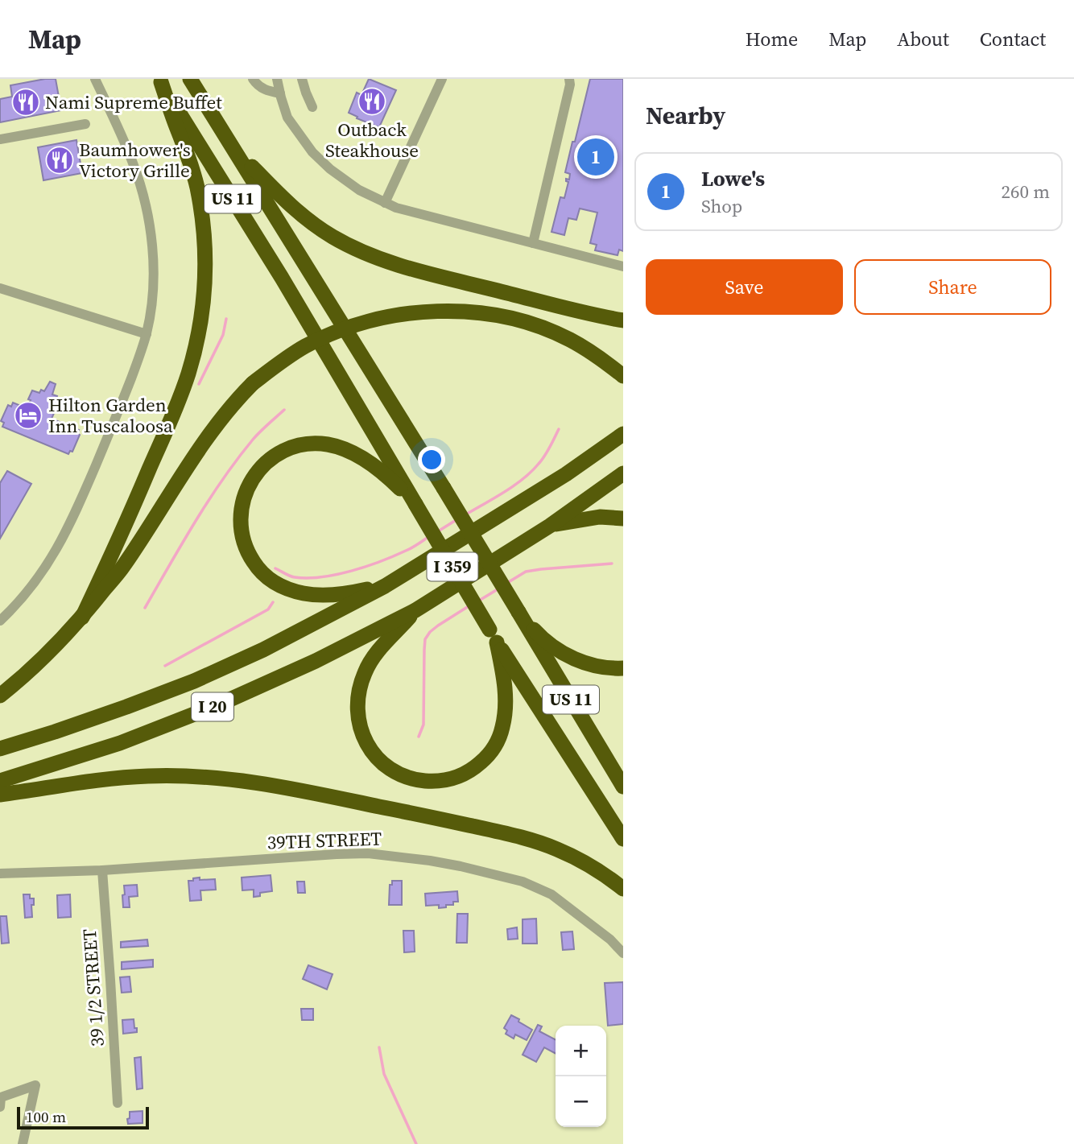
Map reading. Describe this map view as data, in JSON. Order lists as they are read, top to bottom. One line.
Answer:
{"streets":{"highway":["US 11","I 359","I 20"],"street":["39TH STREET","39 1/2 STREET"]},"crossings":[["US 11","I 359"],["39TH STREET","39 1/2 STREET"]],"places":{"restaurant":["Outback Steakhouse","Nami Supreme Buffet","Baumhower's Victory Grille"],"hotel":["Hilton Garden Inn Tuscaloosa"]},"scale_bar":"100 m","page":{"header":"Map","nav":["Home","Map","About","Contact"],"heading":"Nearby","pins":"1","list":[{"mark":"1","name":"Lowe's","note":"Shop","value":"260 m"}],"buttons":["Save","Share"],"map_buttons":["+","−"],"scale":"100 m"}}
